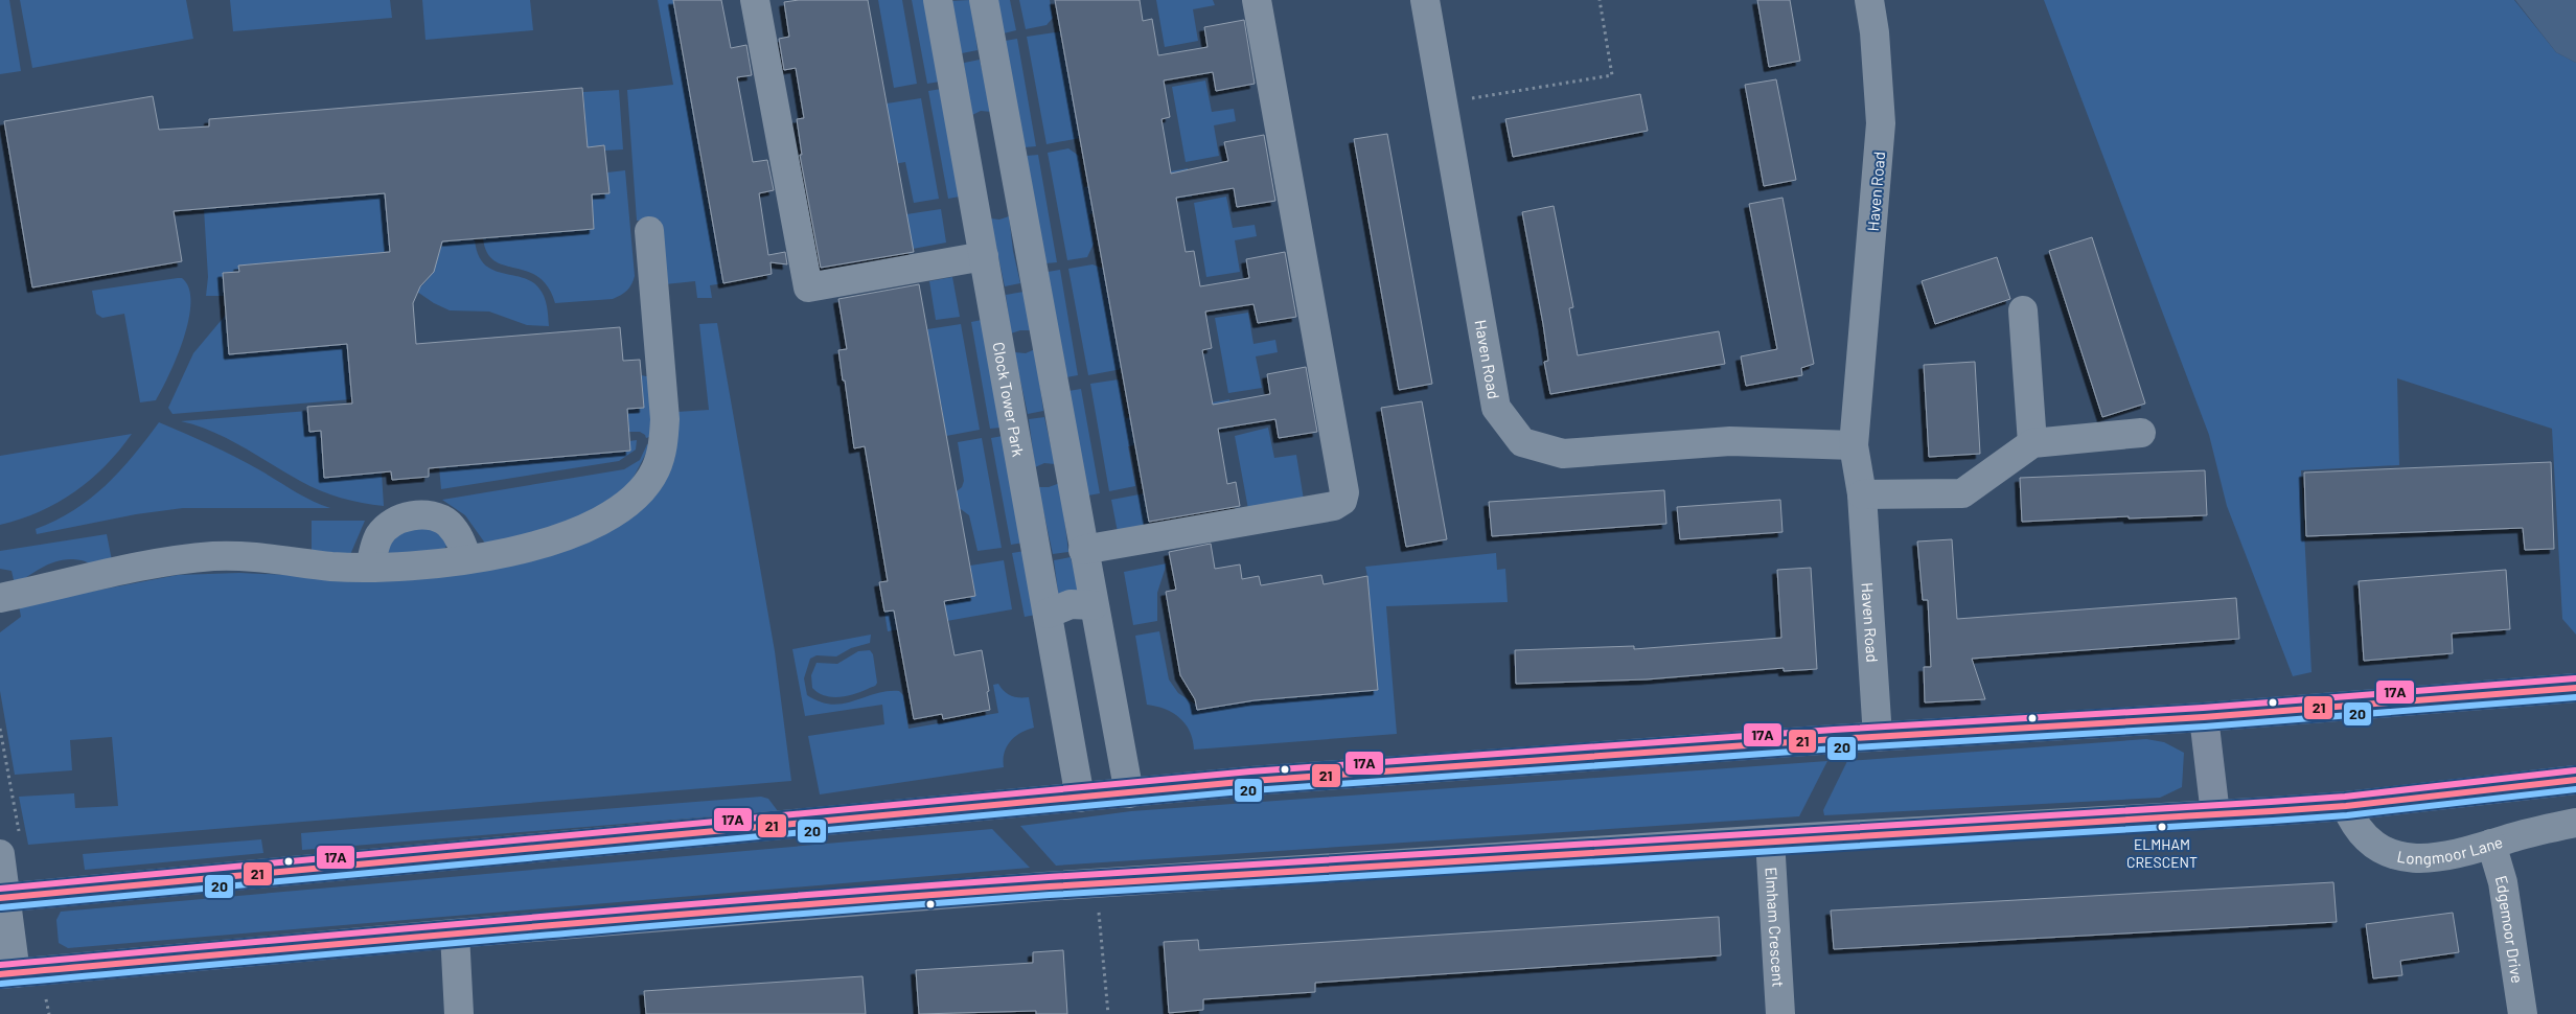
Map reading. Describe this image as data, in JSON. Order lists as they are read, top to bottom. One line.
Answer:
{"streets":{"street":["Haven Road","Clock Tower Park","Longmoor Lane","Elmham Crescent","Edgemoor Drive"]},"crossings":[["Longmoor Lane","Edgemoor Drive"]],"places":["ELMHAM CRESCENT"],"lines":["transit line 17A","transit line 21","transit line 20"]}
